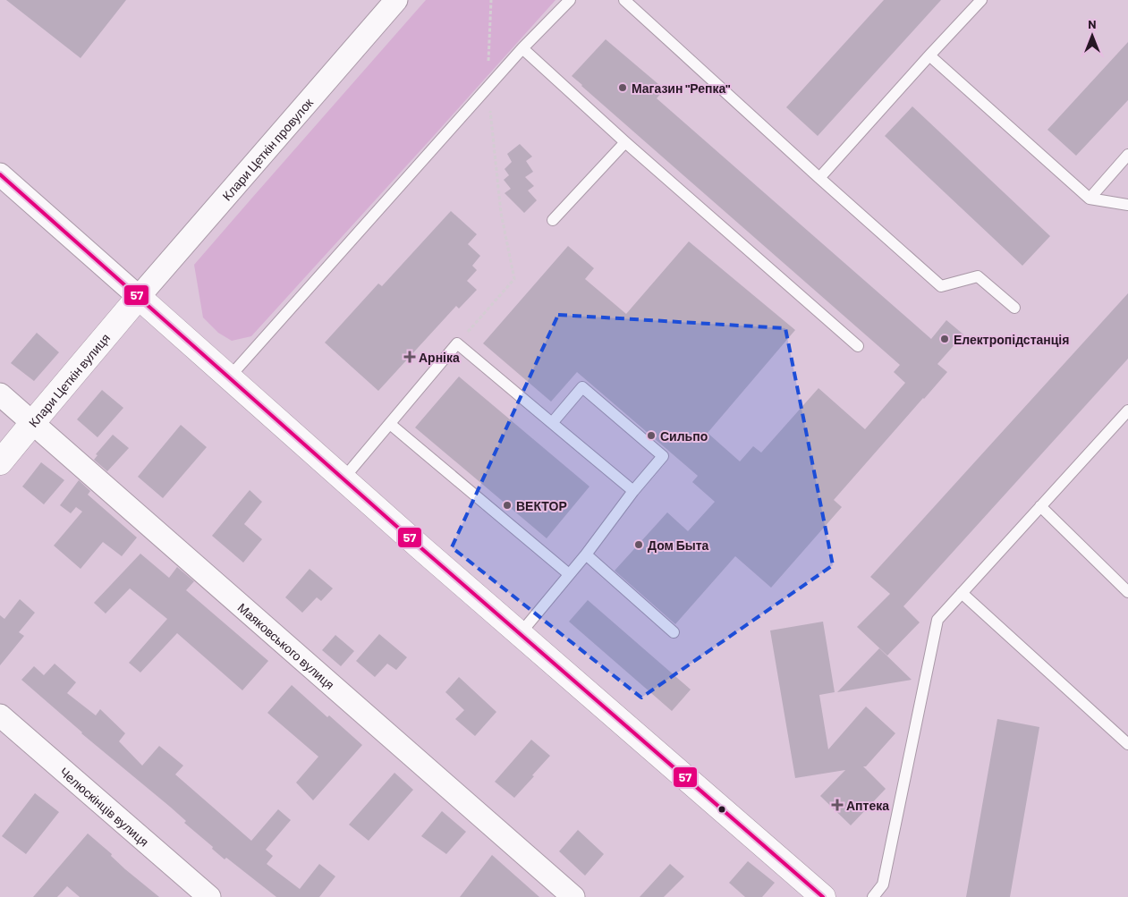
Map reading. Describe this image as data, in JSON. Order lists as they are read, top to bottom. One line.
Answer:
{"streets":{"street":["Клари Цеткін провулок","Клари Цеткін вулиця","Маяковського вулиця","Челюскінців вулиця"]},"crossings":[["Клари Цеткін провулок","Клари Цеткін вулиця"],["Клари Цеткін вулиця","Маяковського вулиця"]],"places":{"other":["Магазин \"Репка\"","Електропідстанція","Сильпо","ВЕКТОР","Дом Быта"],"health":["Арніка","Аптека"]},"lines":["transit line 57"],"north":"top"}
